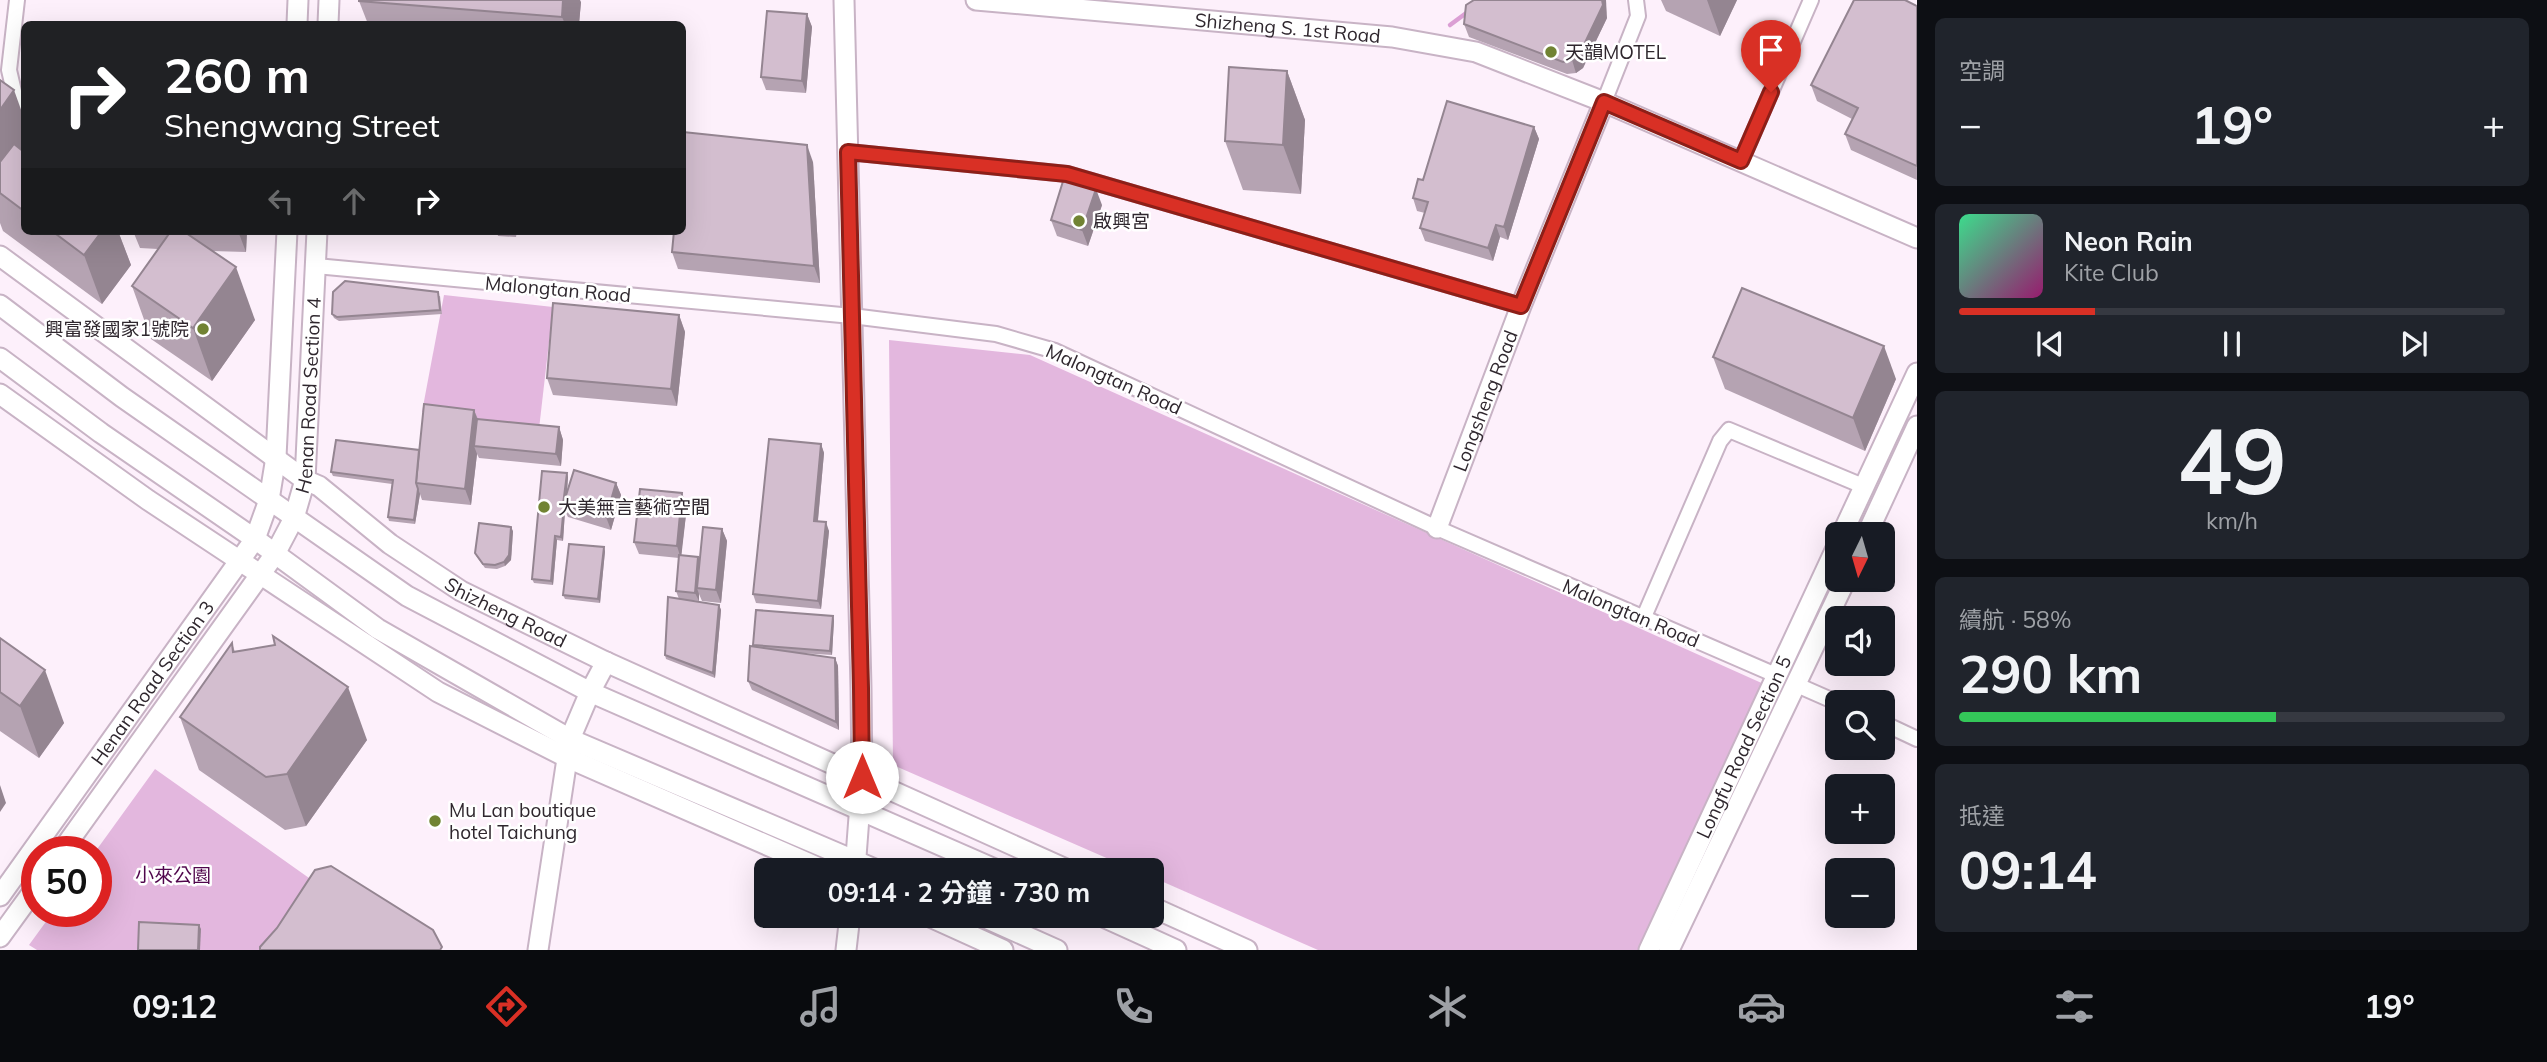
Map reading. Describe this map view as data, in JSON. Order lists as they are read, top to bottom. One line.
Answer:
{"streets":{"street":["Malongtan Road","Henan Road Section 4","Longsheng Road","Shizheng Road","Henan Road Section 3","Longfu Road Section 5"]},"crossings":[["Malongtan Road","Henan Road Section 4"],["Malongtan Road","Longsheng Road"],["Malongtan Road","Longfu Road Section 5"],["Henan Road Section 4","Shizheng Road"],["Henan Road Section 4","Henan Road Section 3"],["Shizheng Road","Henan Road Section 3"]],"parks":["小來公園"],"places":["天韻MOTEL","啟興宮","興富發國家1號院","大美無言藝術空間","Mu Lan boutique hotel Taichung"],"north":"bottom","page":{"tile":["空調",["49","km/h"],["續航 · 58%","290 km"],["抵達","09:14"]],"turn":["260 m","Shengwang Street"],"heat":["−","19°","+"],"song":["Neon Rain","Kite Club"],"map_buttons":["+","−"],"limit":"50","trip":"09:14 · 2 分鐘 · 730 m","tabs":["09:12","19°"]}}
